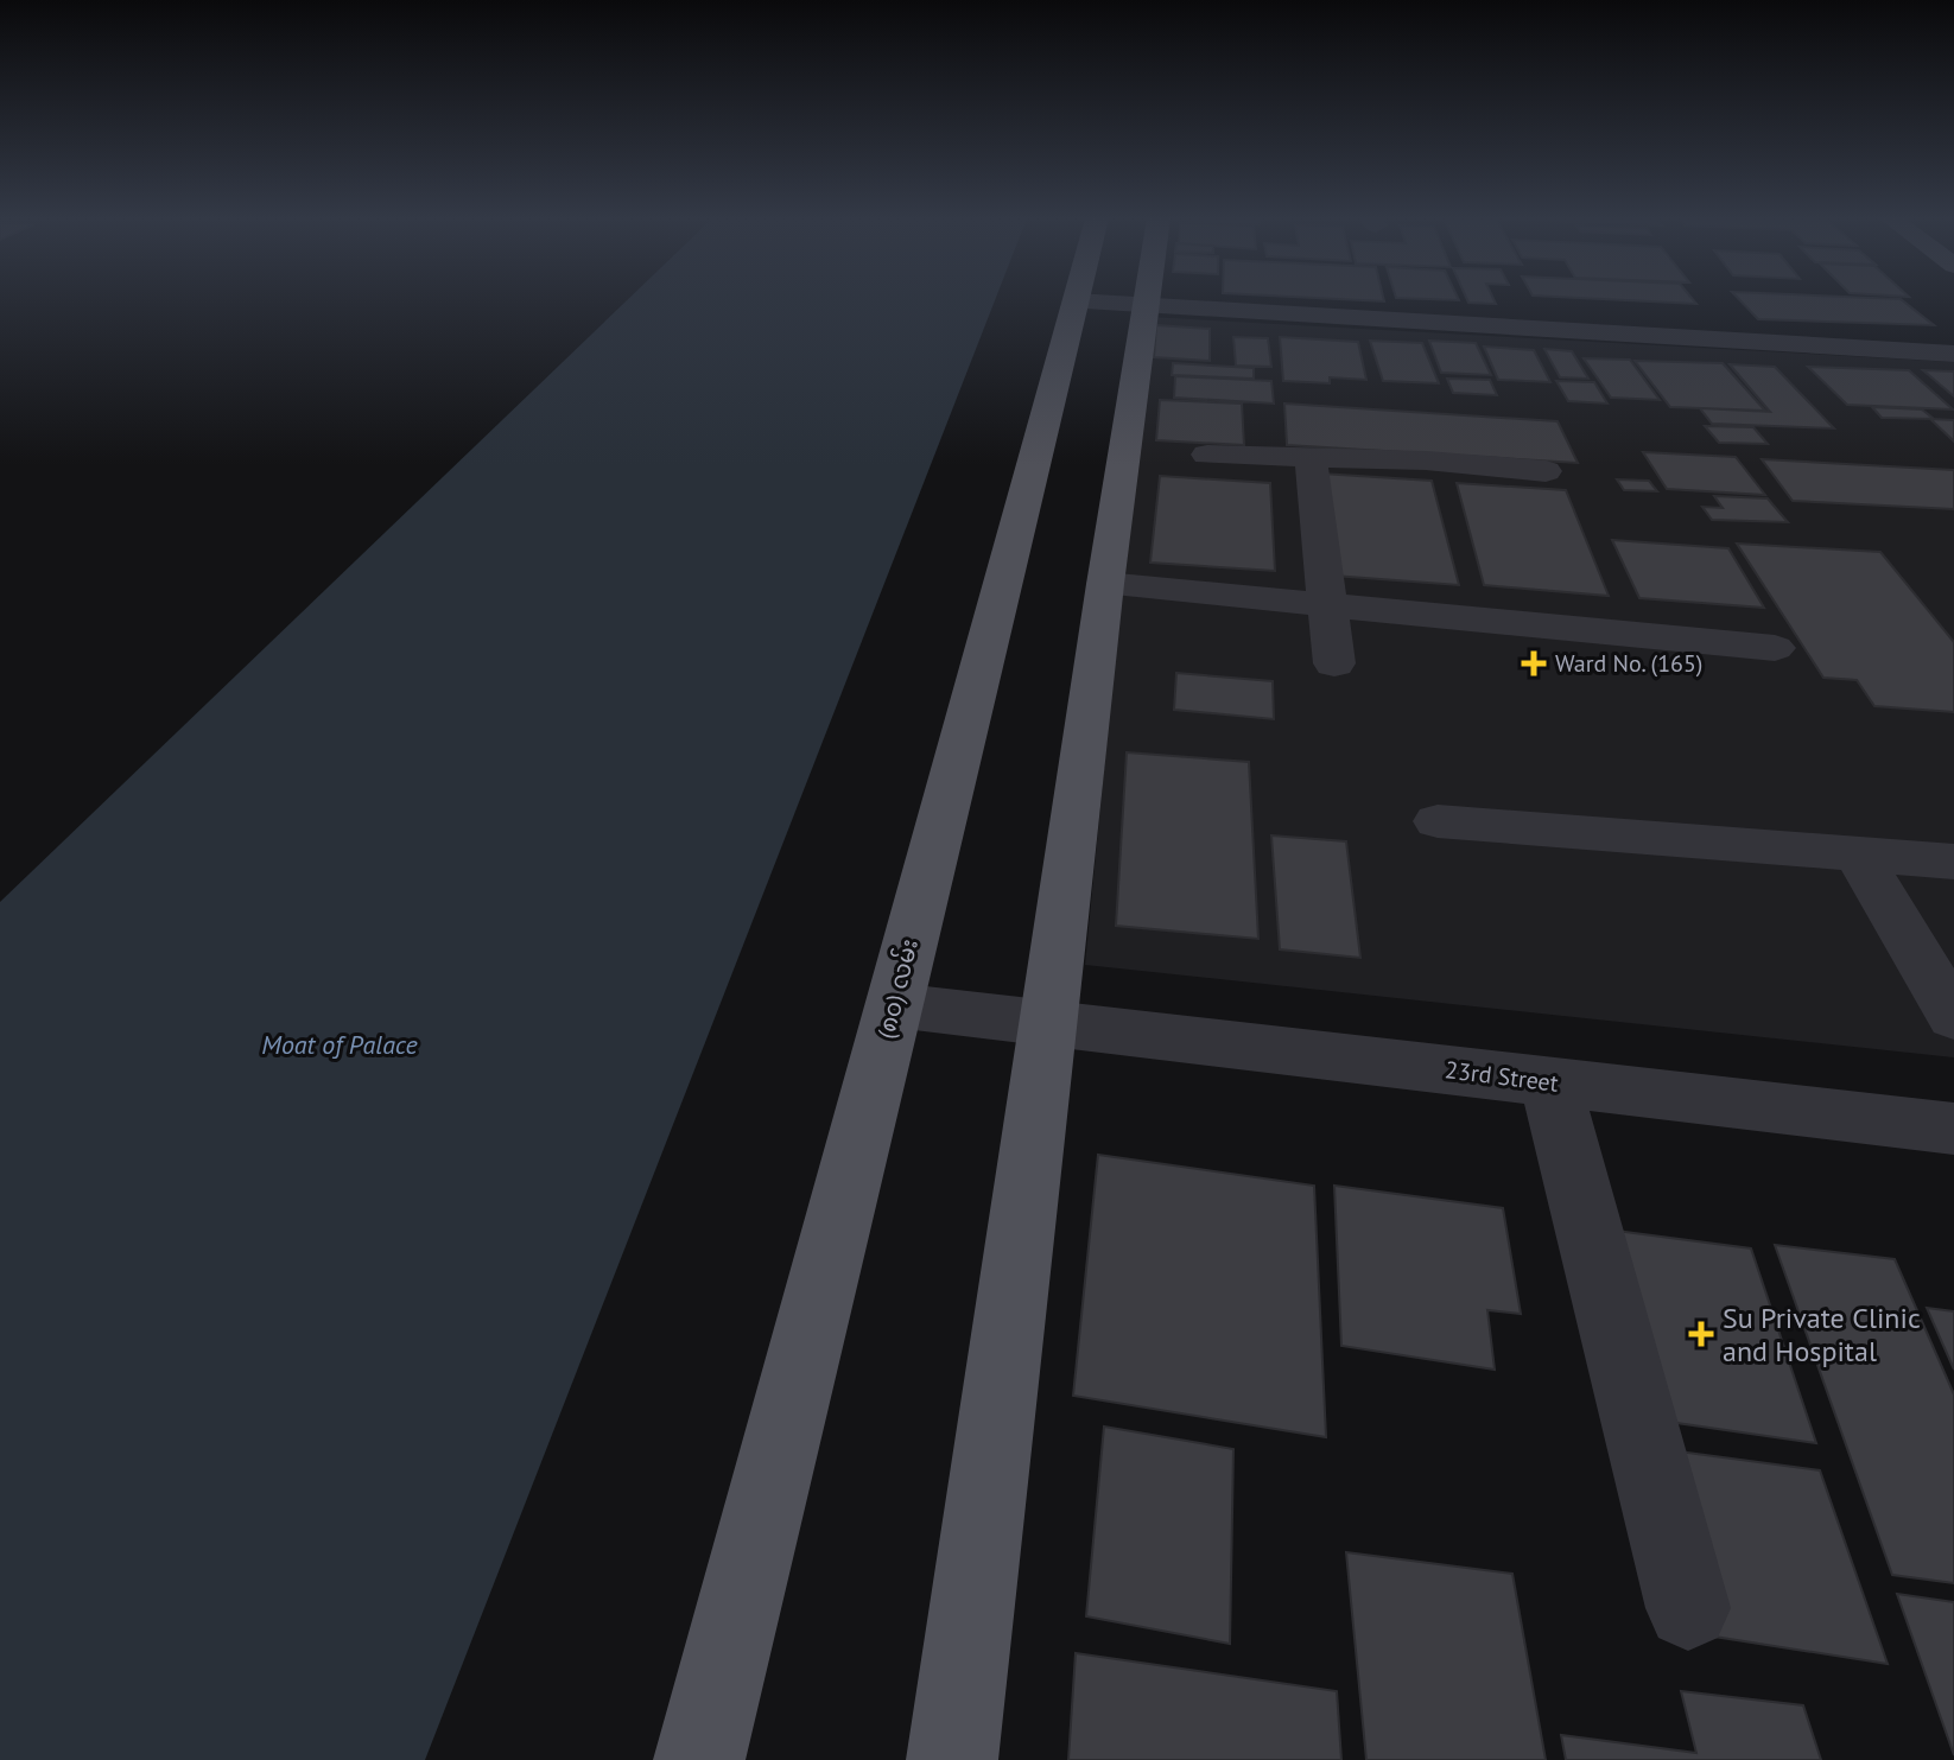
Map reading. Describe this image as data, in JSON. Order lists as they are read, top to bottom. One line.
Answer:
{"streets":{"main road":["(၈၀) လမ်း"],"street":["23rd Street"]},"crossings":[["(၈၀) လမ်း","23rd Street"]],"water":["Moat of Palace"],"places":{"health":["Ward No. (165)","Su Private Clinic and Hospital"]}}
